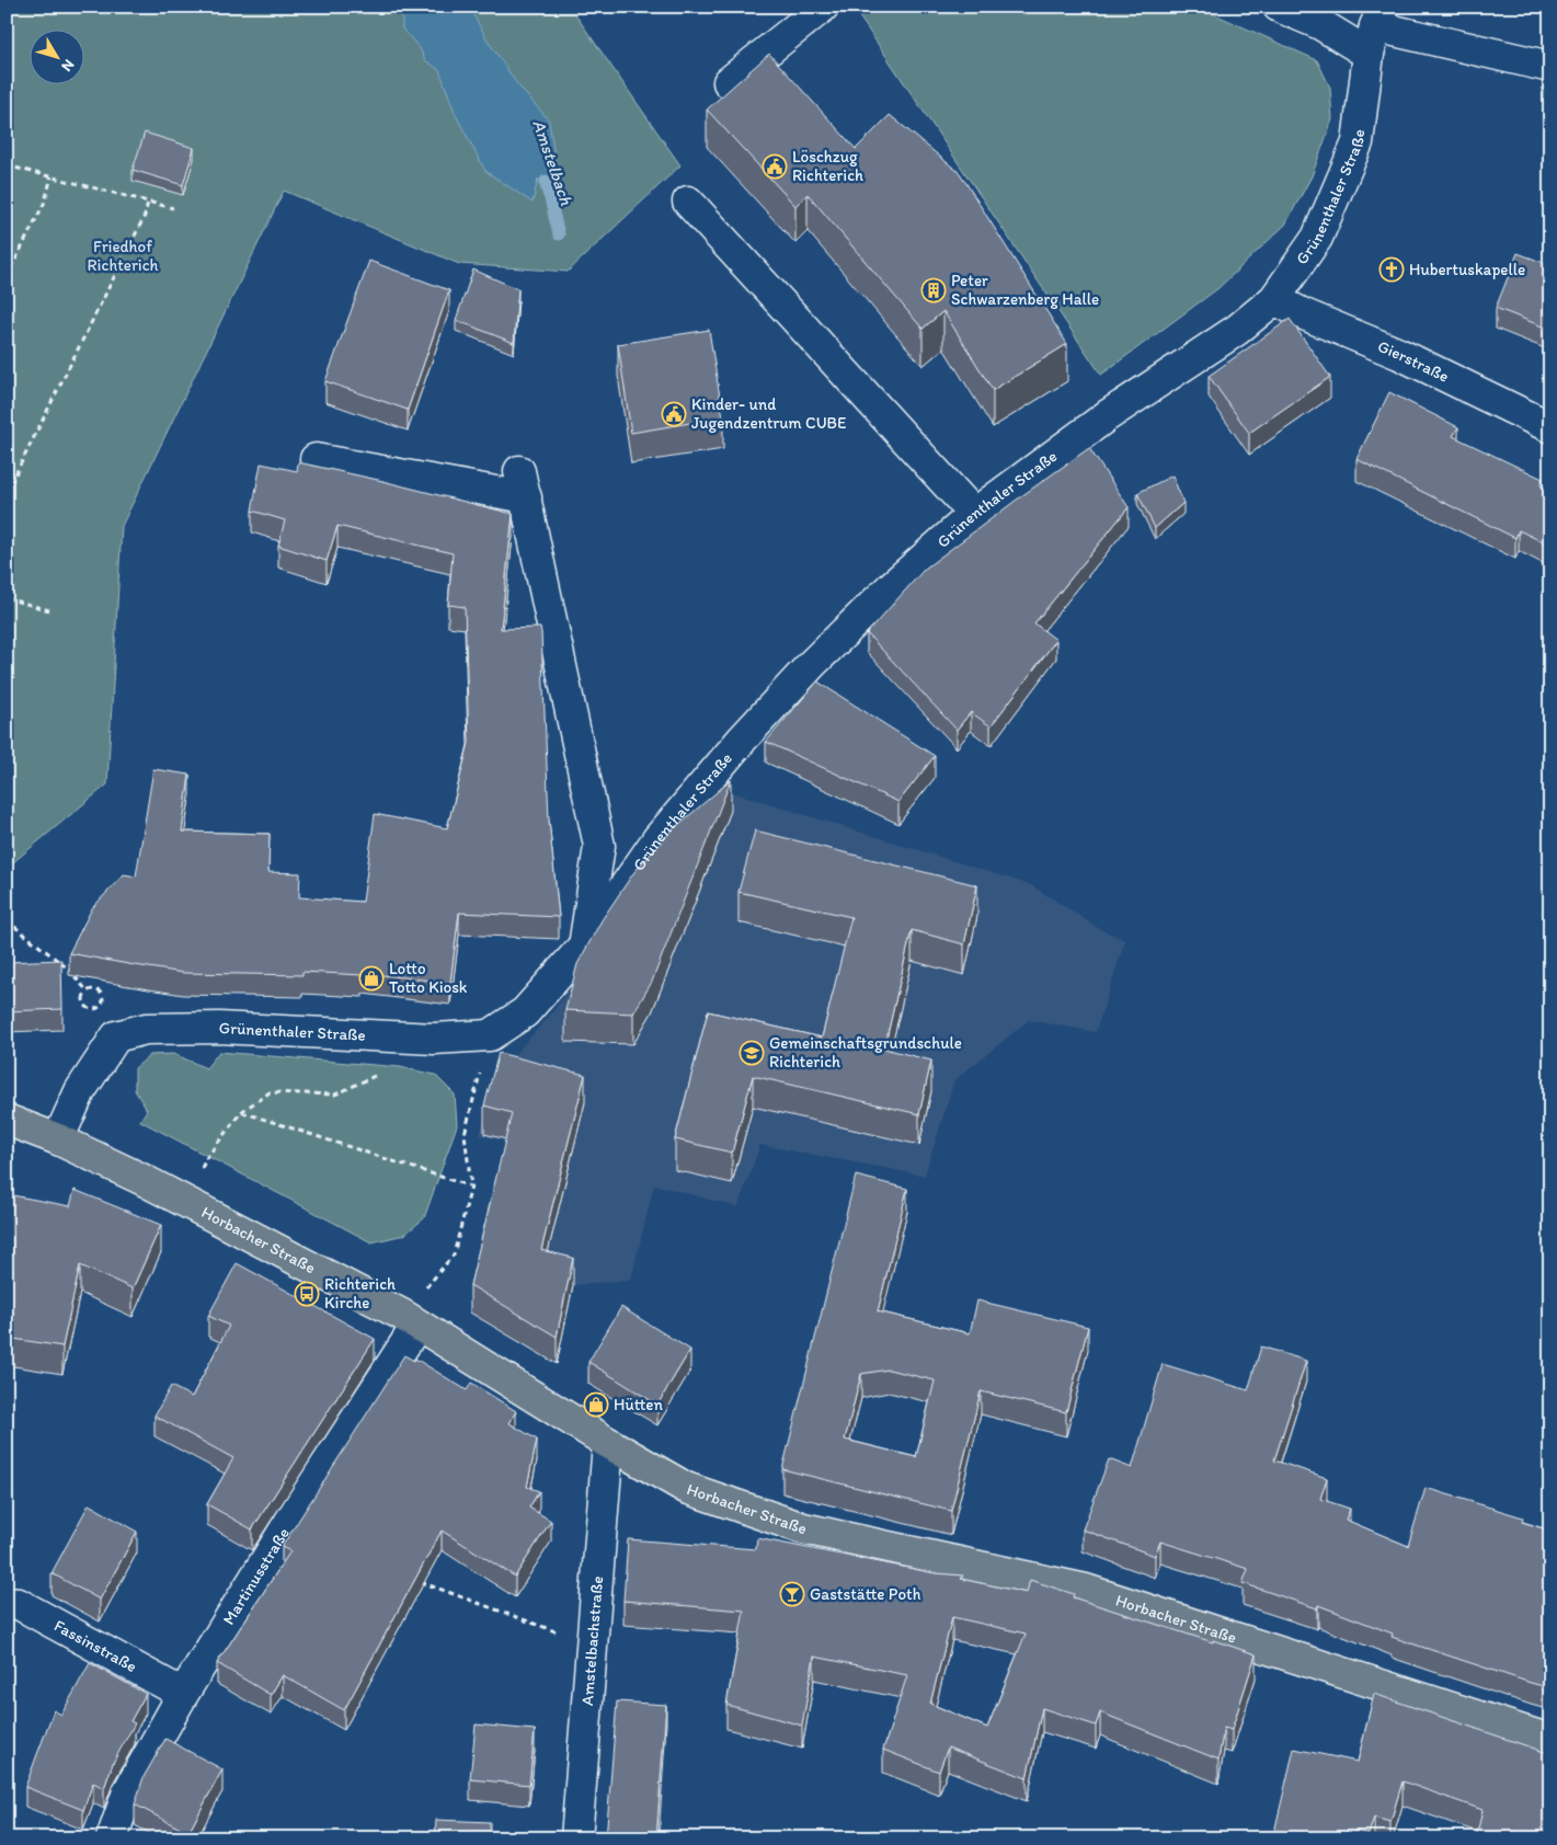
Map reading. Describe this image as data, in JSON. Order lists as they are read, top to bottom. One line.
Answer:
{"streets":{"main road":["Horbacher Straße"],"street":["Grünenthaler Straße","Gierstraße","Martinusstraße","Amstelbachstraße","Fassinstraße"]},"crossings":[["Grünenthaler Straße","Gierstraße"],["Grünenthaler Straße","Horbacher Straße"],["Horbacher Straße","Martinusstraße"],["Horbacher Straße","Amstelbachstraße"],["Martinusstraße","Fassinstraße"]],"water":["Amstelbach"],"parks":["Friedhof Richterich"],"places":{"public building":["Löschzug Richterich","Kinder- und Jugendzentrum CUBE"],"church":["Hubertuskapelle"],"building":["Peter Schwarzenberg Halle"],"shop":["Lotto Totto Kiosk","Hütten"],"school or university":["Gemeinschaftsgrundschule Richterich"],"bus stop":["Richterich Kirche"],"bar":["Gaststätte Poth"]},"north":"bottom right"}
